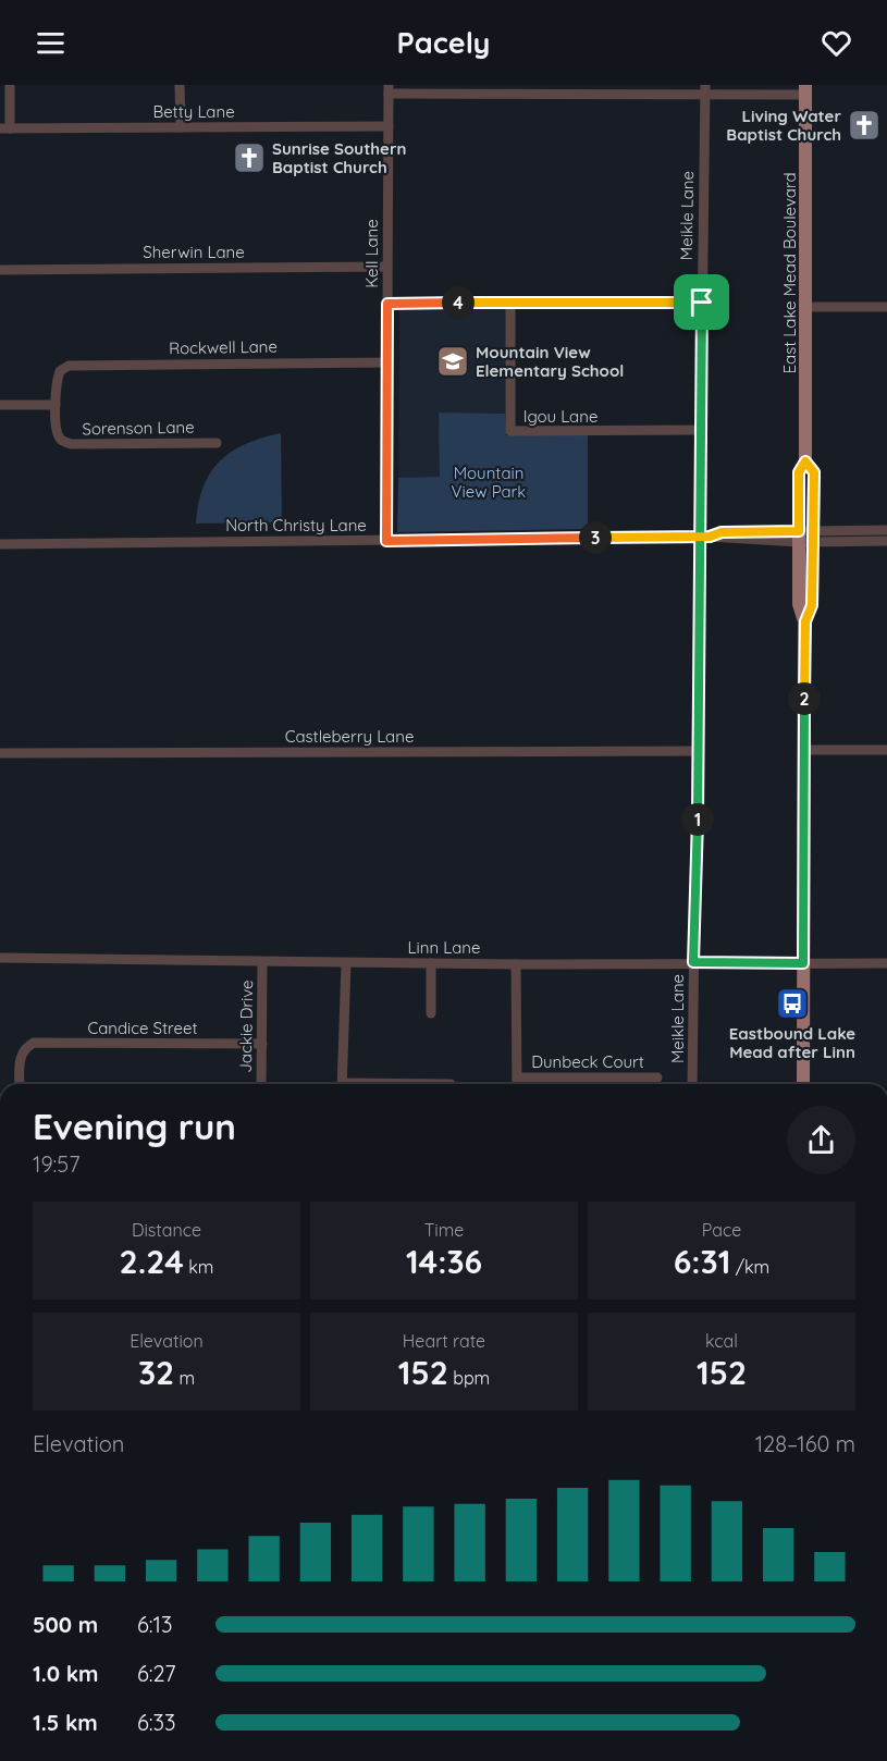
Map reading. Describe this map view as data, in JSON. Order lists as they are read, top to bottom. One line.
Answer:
{"streets":{"main road":["East Lake Mead Boulevard"],"street":["Betty Lane","Meikle Lane","Sherwin Lane","Kell Lane","Rockwell Lane","Igou Lane","Sorenson Lane","North Christy Lane","Castleberry Lane","Linn Lane","Jackie Drive","Candice Street","Dunbeck Court"]},"crossings":[["Betty Lane","Kell Lane"],["Meikle Lane","Igou Lane"],["Meikle Lane","North Christy Lane"],["Meikle Lane","Castleberry Lane"],["Meikle Lane","Linn Lane"],["Sherwin Lane","Kell Lane"],["Kell Lane","Rockwell Lane"],["Kell Lane","North Christy Lane"],["East Lake Mead Boulevard","North Christy Lane"],["East Lake Mead Boulevard","Linn Lane"],["Rockwell Lane","Sorenson Lane"],["Linn Lane","Jackie Drive"],["Jackie Drive","Candice Street"]],"parks":["Mountain View Park"],"places":{"church":["Living Water Baptist Church","Sunrise Southern Baptist Church"],"school or university":["Mountain View Elementary School"],"bus stop":["Eastbound Lake Mead after Linn"]},"page":{"header":"Pacely","pins":["4","3","2","1"],"heading":["Evening run","19:57"],"stats":[["Distance","2.24 km"],["Time","14:36"],["Pace","6:31 /km"],["Elevation","32 m"],["Heart rate","152 bpm"],["kcal","152"]],"chart":["Elevation","128–160 m"],"list":[{"name":"500 m","note":"6:13"},{"name":"1.0 km","note":"6:27"},{"name":"1.5 km","note":"6:33"}]}}
